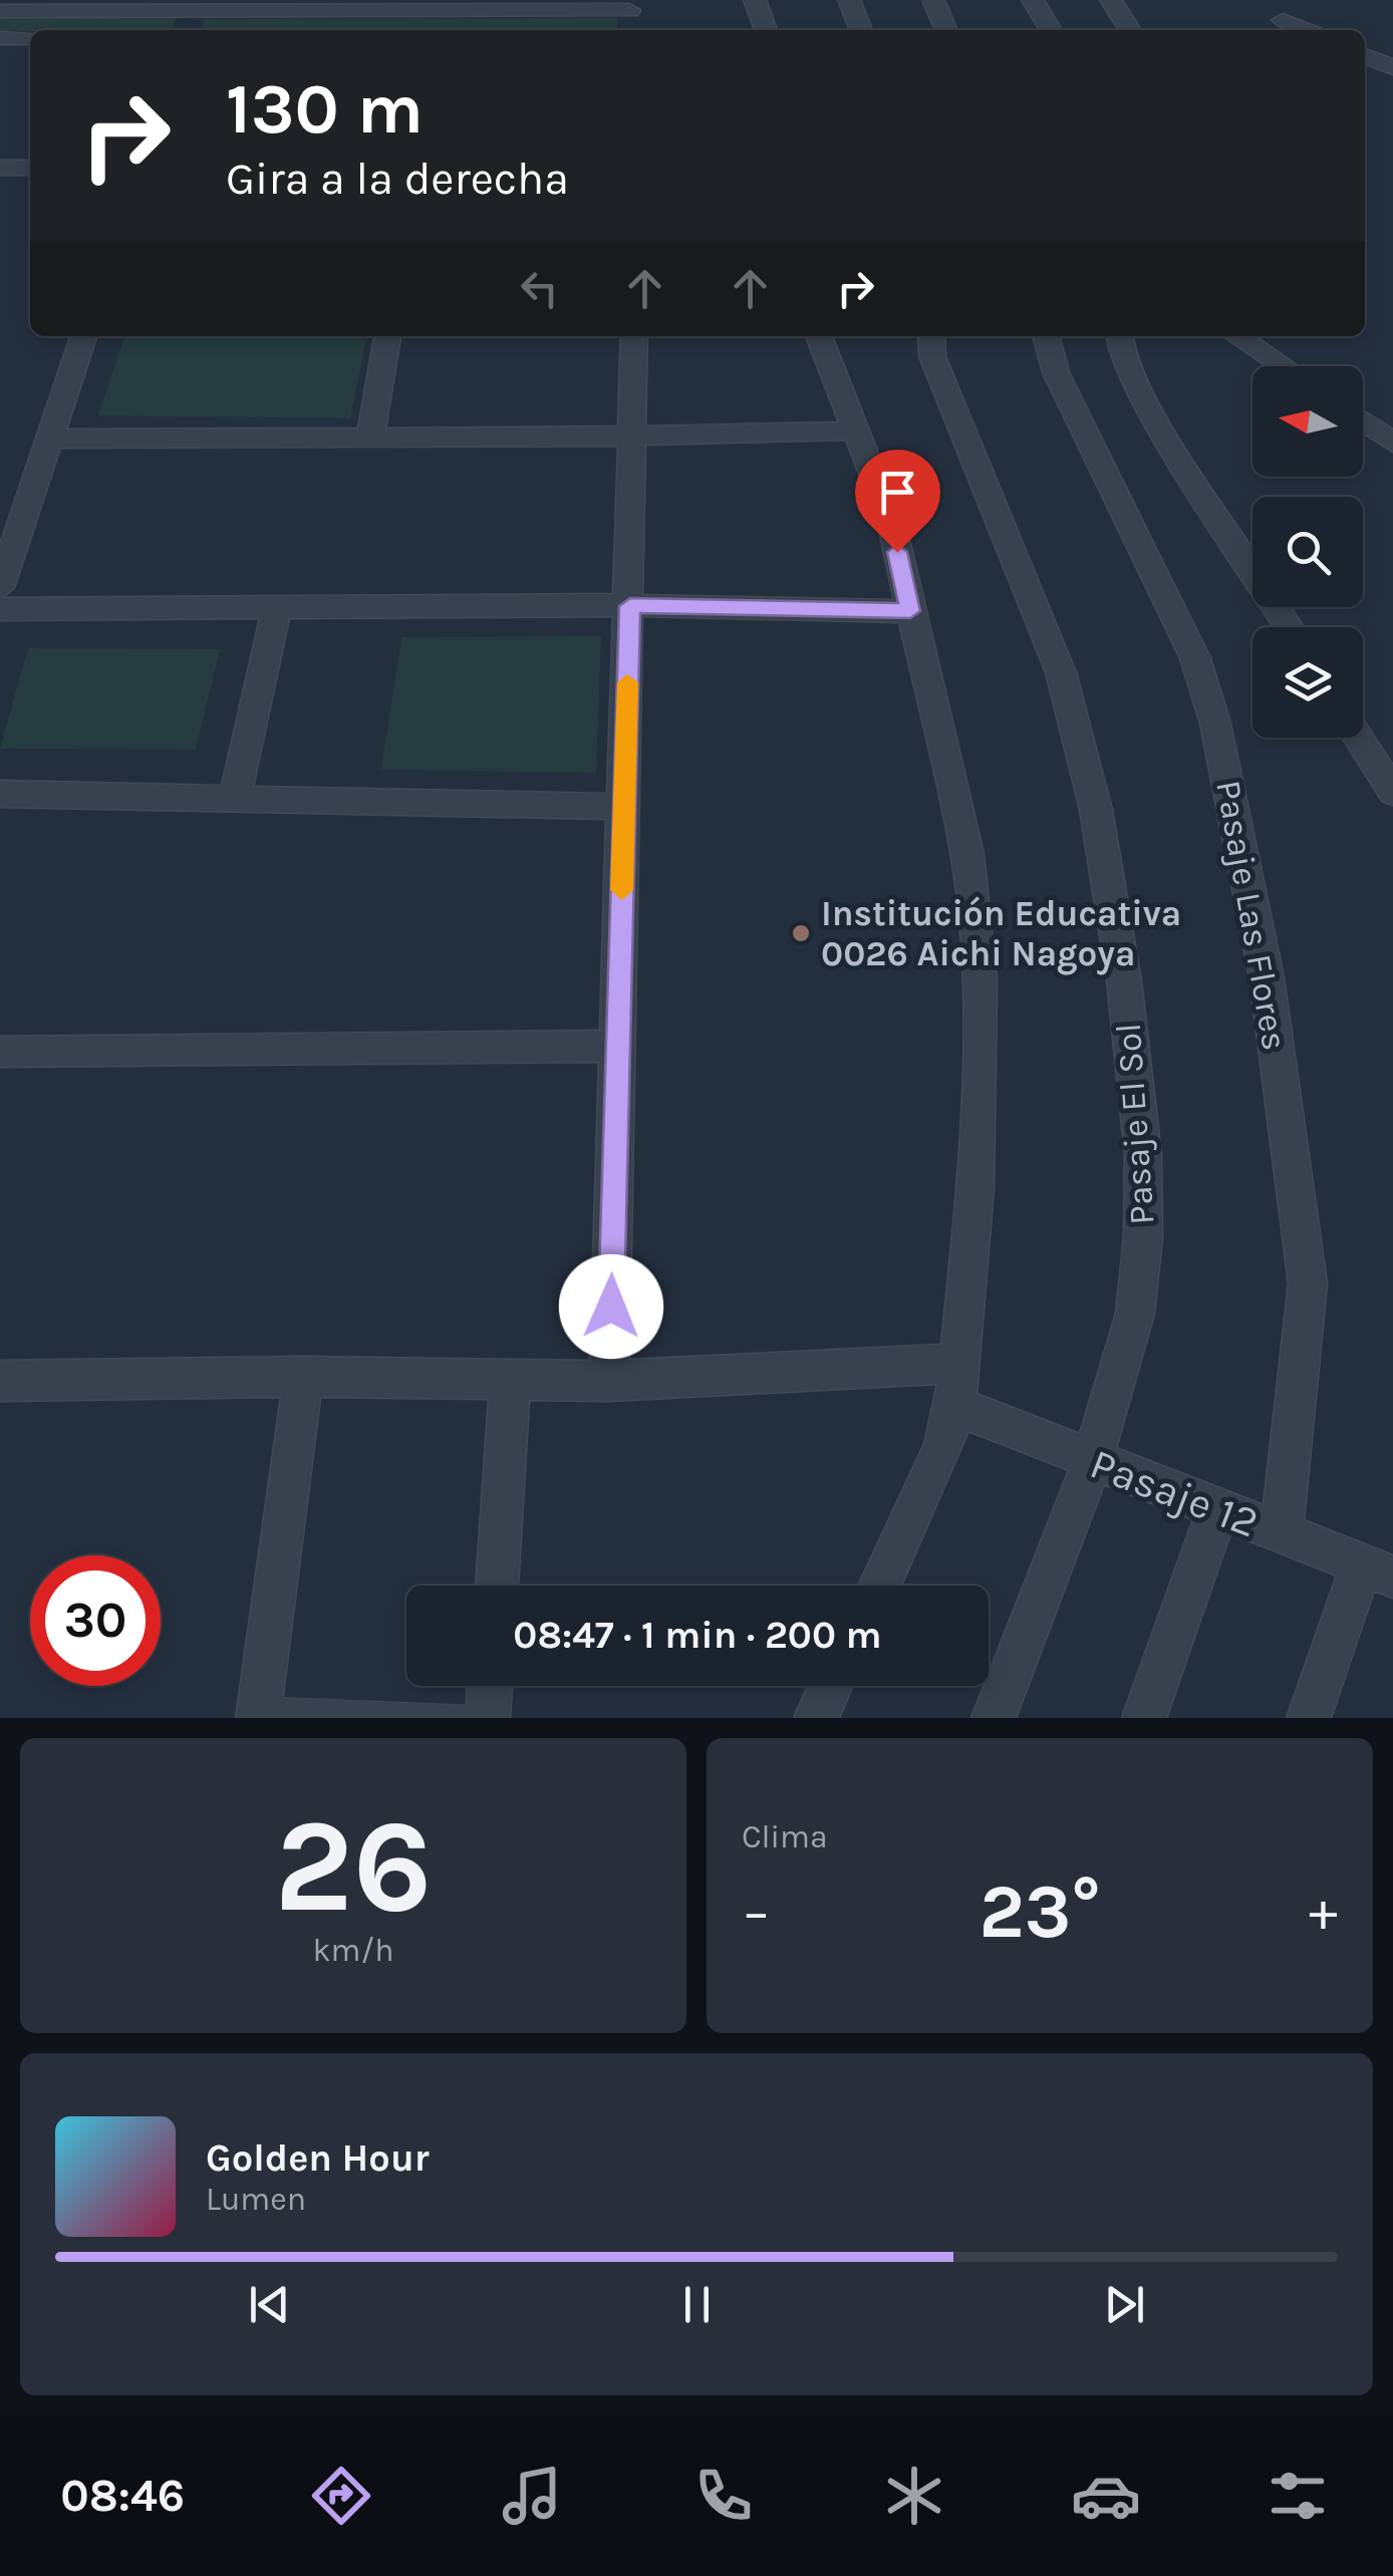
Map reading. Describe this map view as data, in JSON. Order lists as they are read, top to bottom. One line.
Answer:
{"streets":{"street":["Pasaje Las Flores","Pasaje El Sol","Pasaje 12"]},"crossings":[["Pasaje Las Flores","Pasaje 12"],["Pasaje El Sol","Pasaje 12"]],"places":["Institución Educativa 0026 Aichi Nagoya"],"north":"left","page":{"turn":["130 m","Gira a la derecha"],"limit":"30","trip":"08:47 · 1 min · 200 m","tile":[["26","km/h"],"Clima"],"heat":["−","23°","+"],"song":["Golden Hour","Lumen"],"tabs":"08:46"}}
